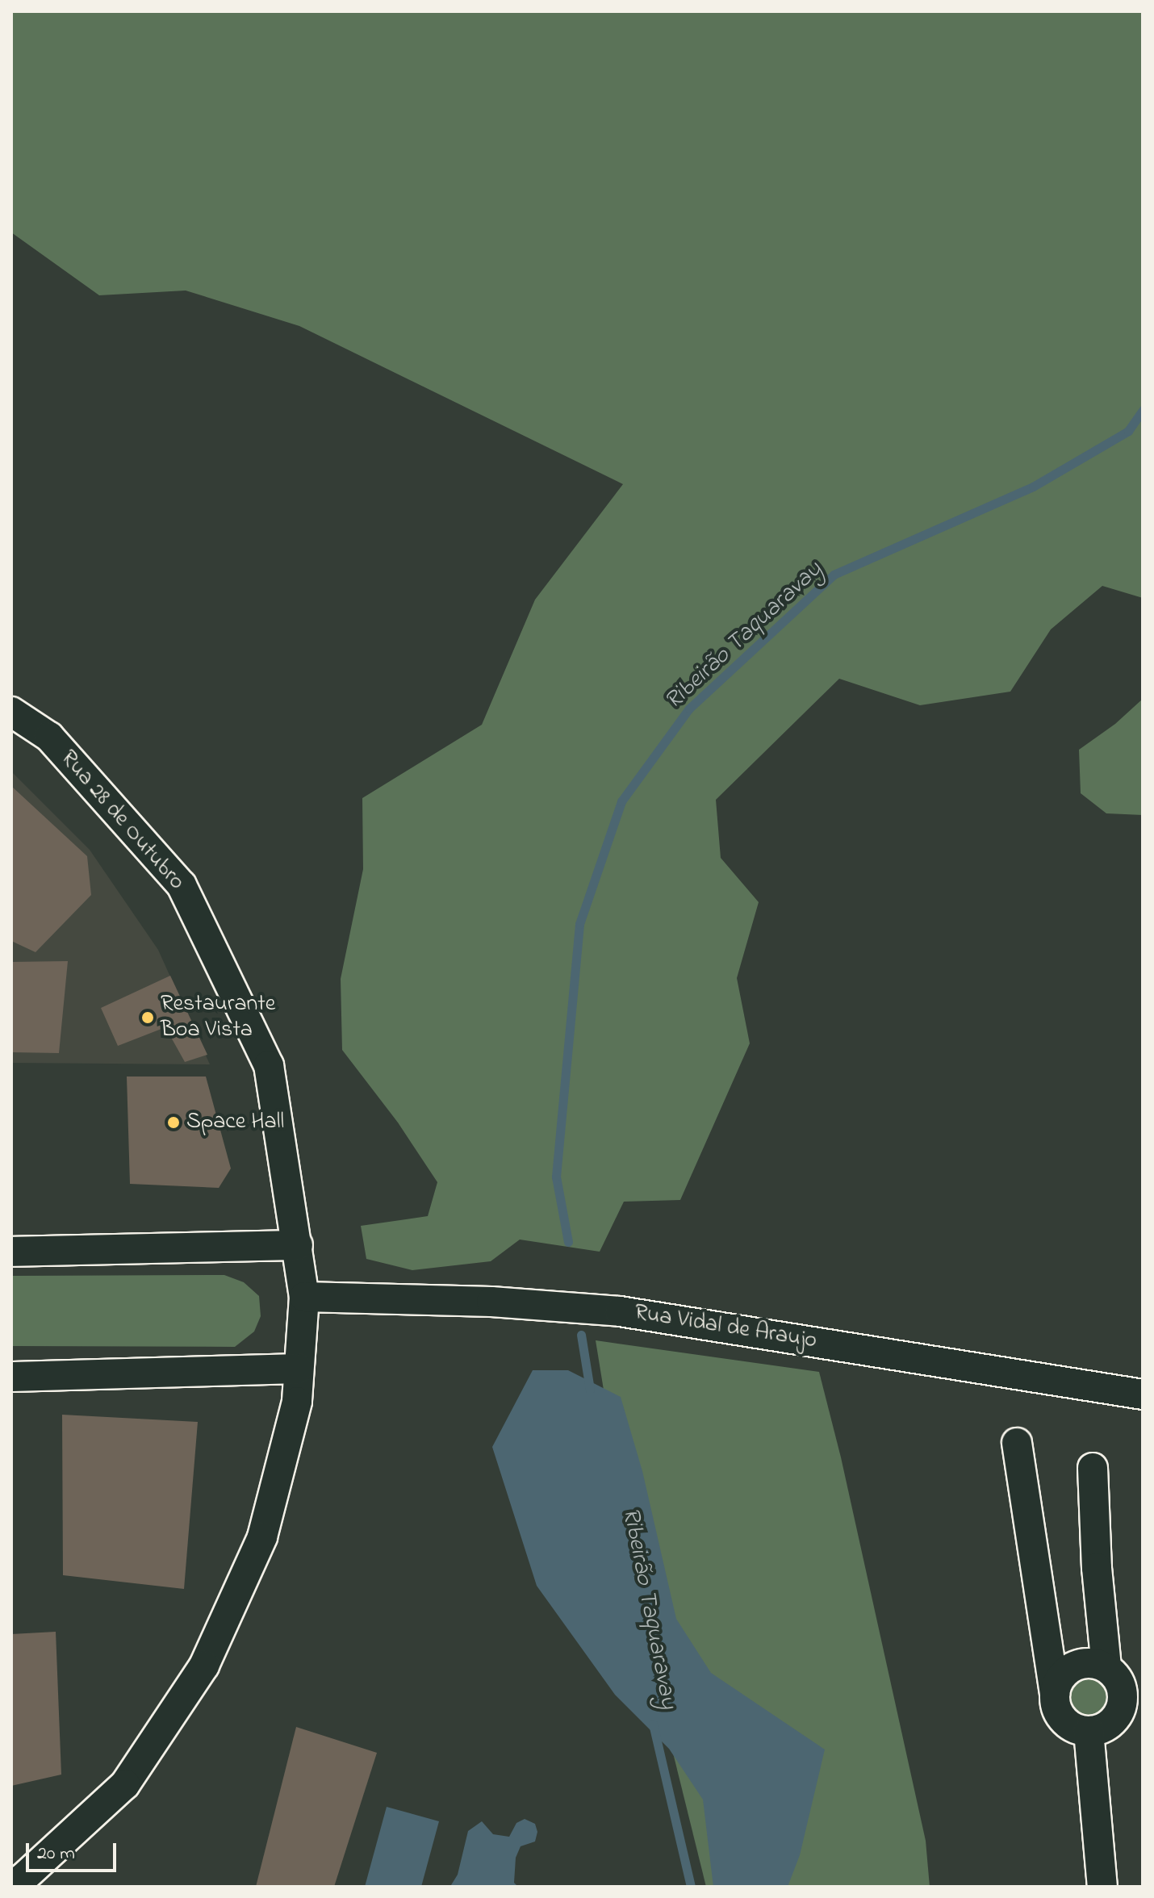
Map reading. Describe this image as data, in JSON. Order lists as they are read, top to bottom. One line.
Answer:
{"streets":{"street":["Rua 28 de Outubro","Rua Vidal de Araujo"]},"crossings":[["Rua 28 de Outubro","Rua Vidal de Araujo"]],"water":["Ribeirão Taquaravay"],"places":["Restaurante Boa Vista","Space Hall"],"scale_bar":"20 m"}
